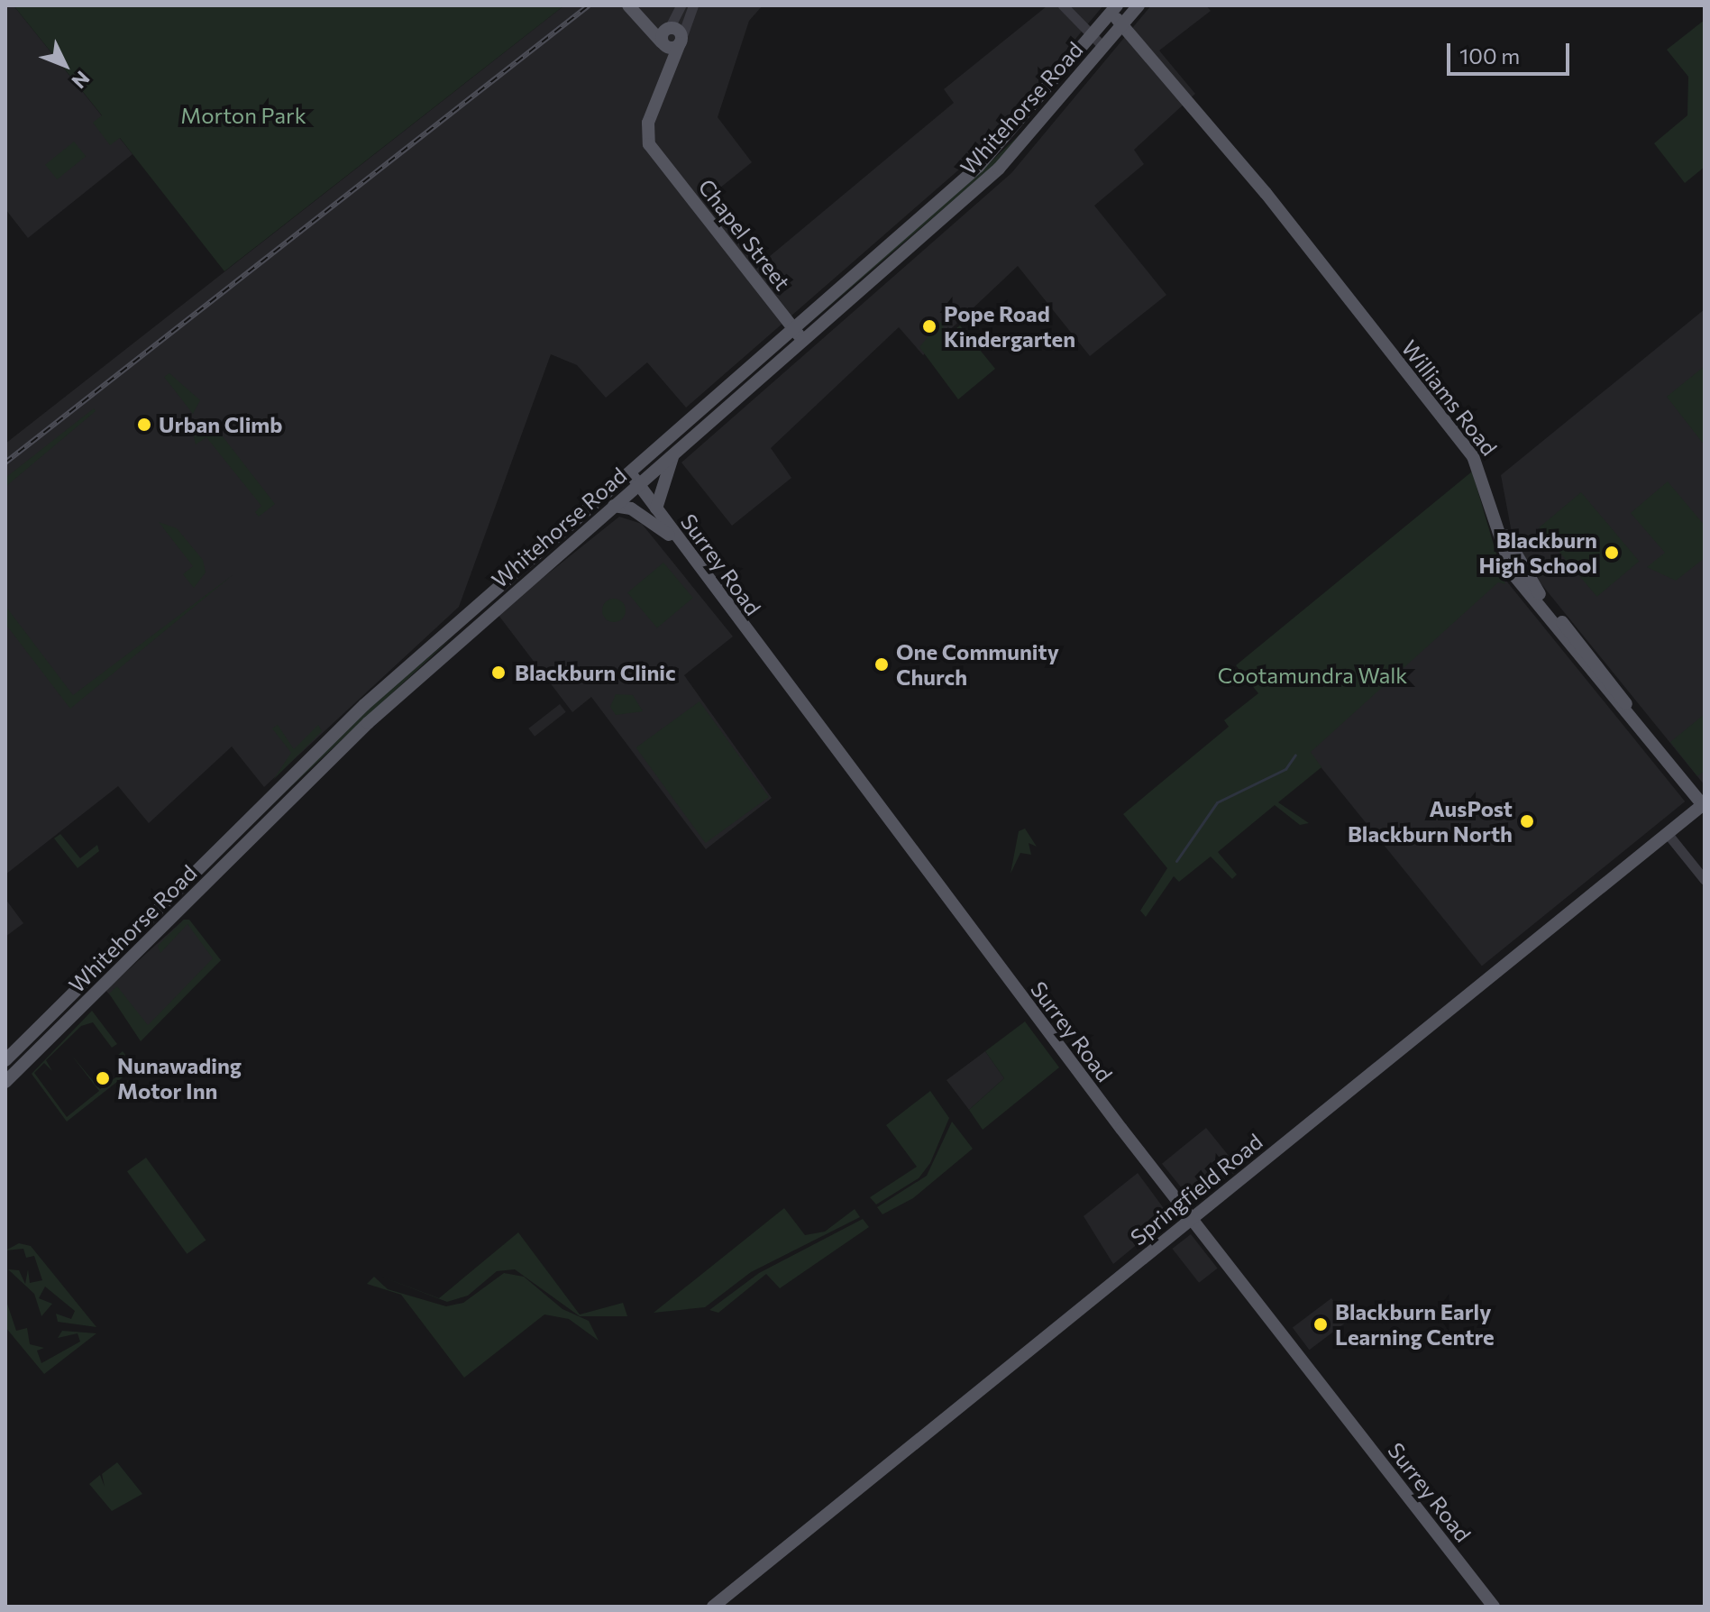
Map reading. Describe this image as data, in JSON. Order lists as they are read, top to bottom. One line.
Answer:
{"streets":{"main road":["Whitehorse Road","Chapel Street","Williams Road","Surrey Road","Springfield Road"]},"crossings":[["Whitehorse Road","Chapel Street"],["Whitehorse Road","Williams Road"],["Whitehorse Road","Surrey Road"],["Williams Road","Springfield Road"],["Surrey Road","Springfield Road"]],"parks":["Morton Park","Cootamundra Walk"],"places":["Pope Road Kindergarten","Urban Climb","Blackburn High School","One Community Church","Blackburn Clinic","AusPost Blackburn North","Nunawading Motor Inn","Blackburn Early Learning Centre"],"scale_bar":"100 m","north":"bottom right"}
